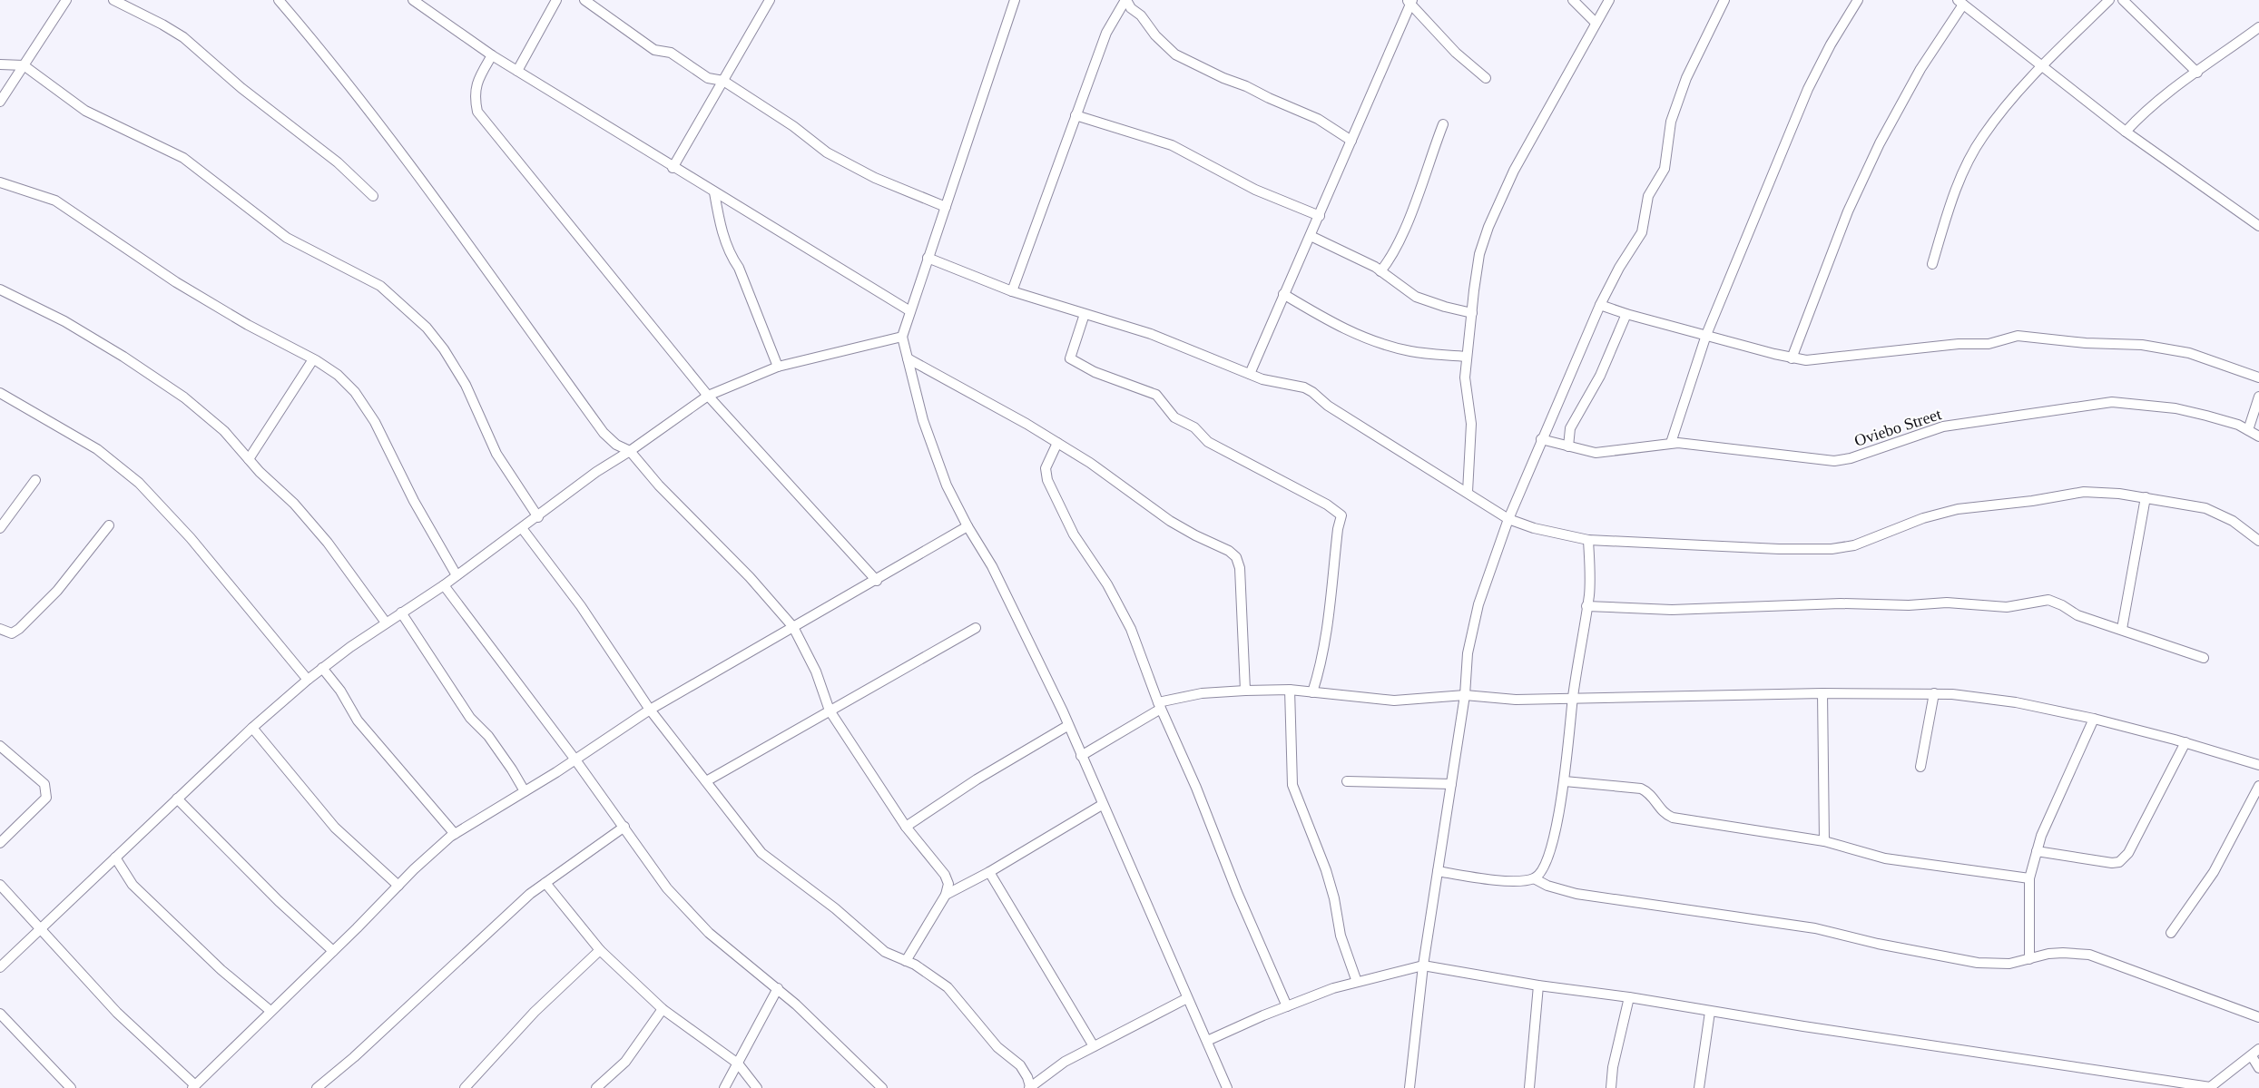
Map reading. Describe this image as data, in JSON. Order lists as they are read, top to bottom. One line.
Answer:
{"streets":{"street":["Oviebo Street"]}}
